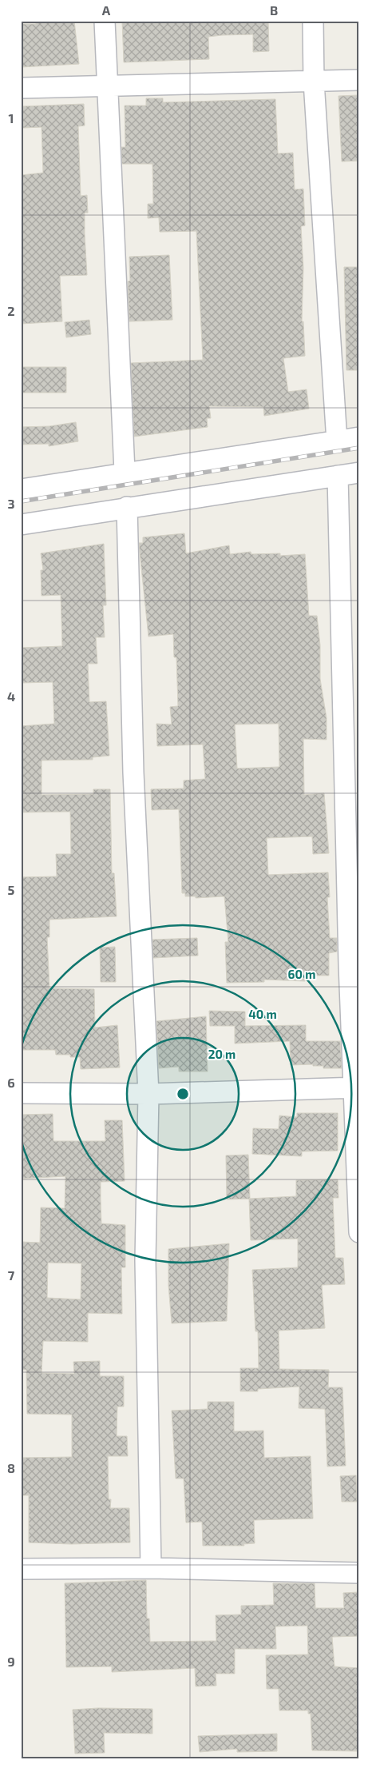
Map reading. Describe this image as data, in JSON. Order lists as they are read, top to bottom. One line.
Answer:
{"grid":{"columns":["A","B"],"rows":["1","2","3","4","5","6","7","8","9"]},"rings":["60 m","40 m","20 m"]}
